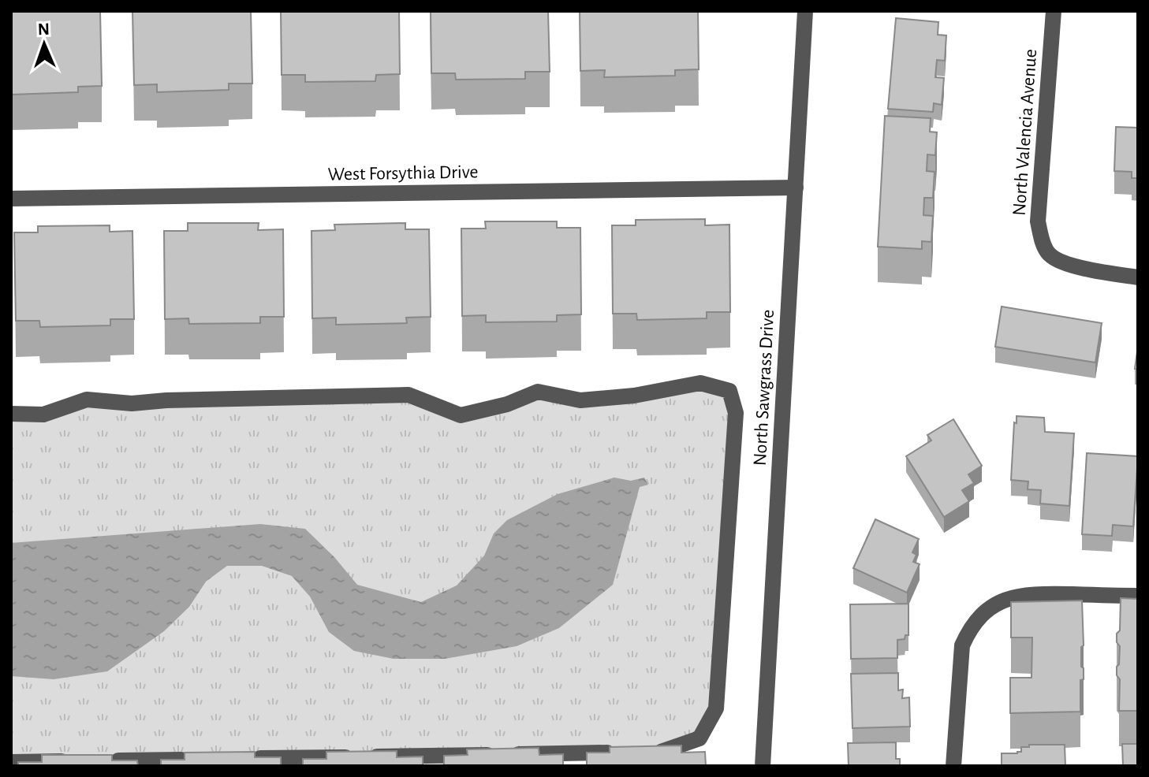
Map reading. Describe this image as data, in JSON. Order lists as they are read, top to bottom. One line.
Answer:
{"streets":{"street":["North Valencia Avenue","West Forsythia Drive","North Sawgrass Drive"]},"crossings":[["West Forsythia Drive","North Sawgrass Drive"]],"north":"top"}
